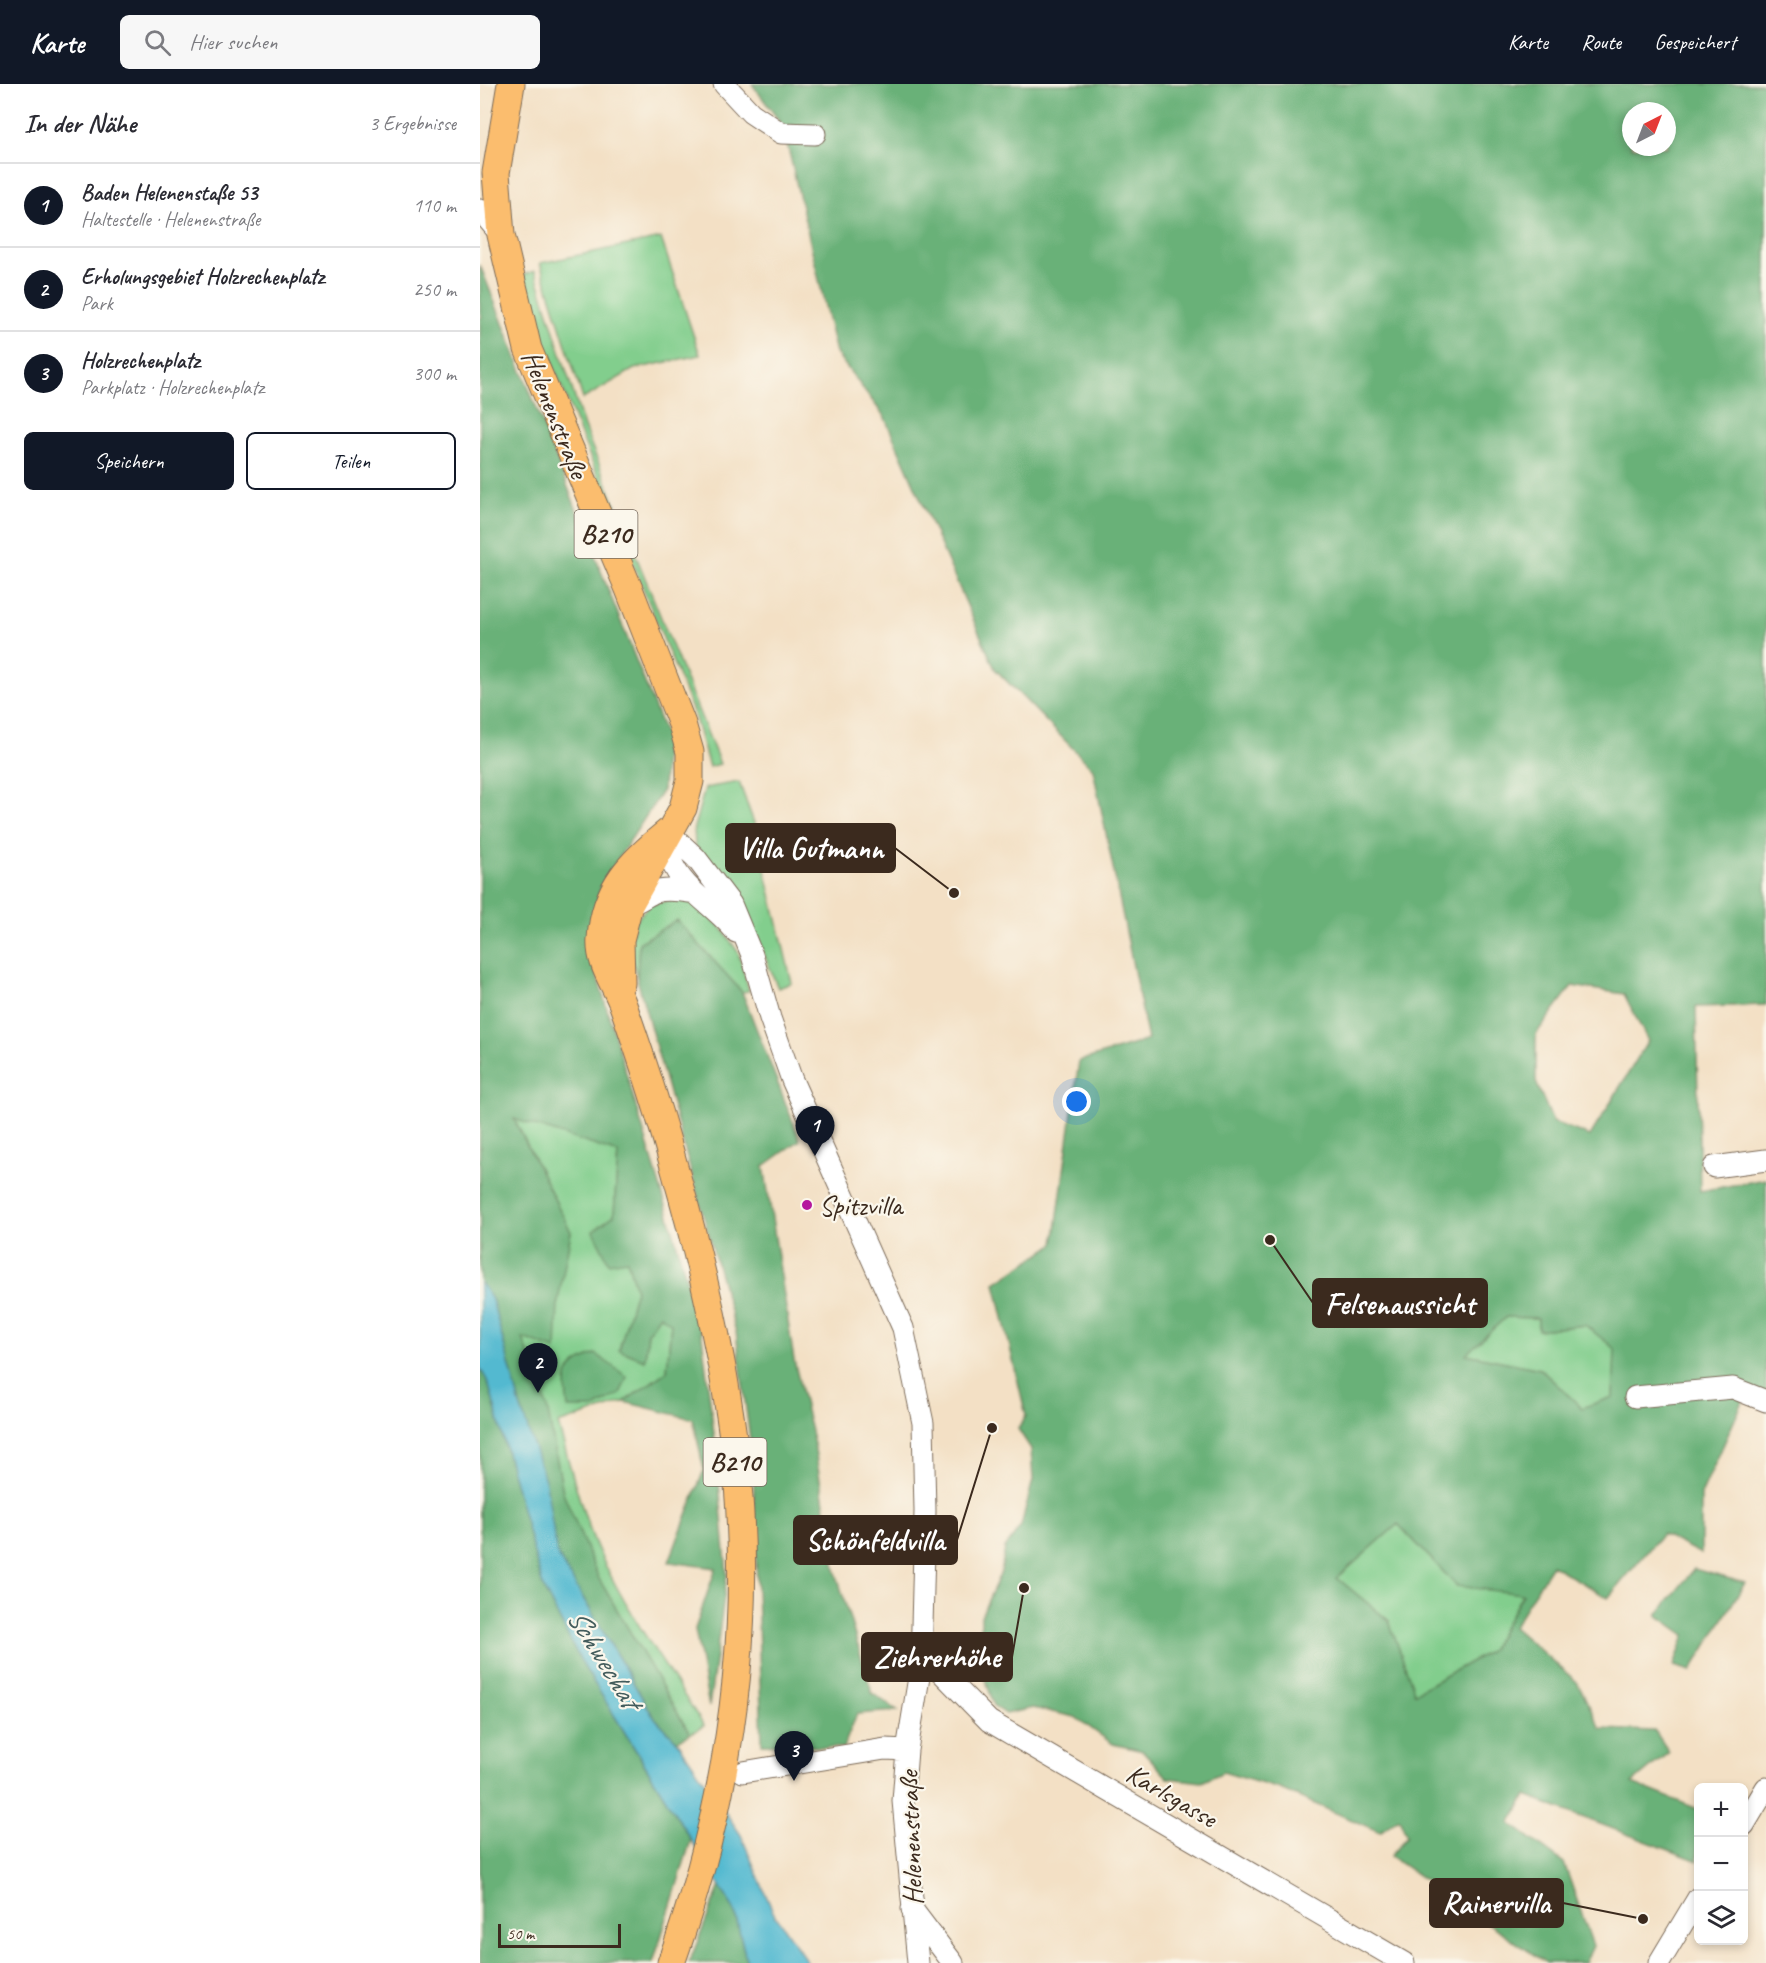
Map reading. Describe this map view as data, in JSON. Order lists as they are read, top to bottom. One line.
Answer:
{"streets":{"main road":["Helenenstraße","B210"],"street":["Karlsgasse"]},"crossings":[["Helenenstraße","B210"],["Helenenstraße","Karlsgasse"]],"water":["Schwechat"],"places":["Villa Gutmann","Spitzvilla","Felsenaussicht","Schönfeldvilla","Ziehrerhöhe","Rainervilla"],"scale_bar":"50 m","north":"top right","page":{"header":"Karte","search":"Hier suchen","nav":["Karte","Route","Gespeichert"],"heading":["In der Nähe","3 Ergebnisse"],"list":[{"mark":"1","name":"Baden Helenenstaße 53","note":"Haltestelle · Helenenstraße","value":"110 m"},{"mark":"2","name":"Erholungsgebiet Holzrechenplatz","note":"Park","value":"250 m"},{"mark":"3","name":"Holzrechenplatz","note":"Parkplatz · Holzrechenplatz","value":"300 m"}],"buttons":["Speichern","Teilen"],"pins":["1","2","3"],"map_buttons":["+","−"],"scale":"50 m"}}
